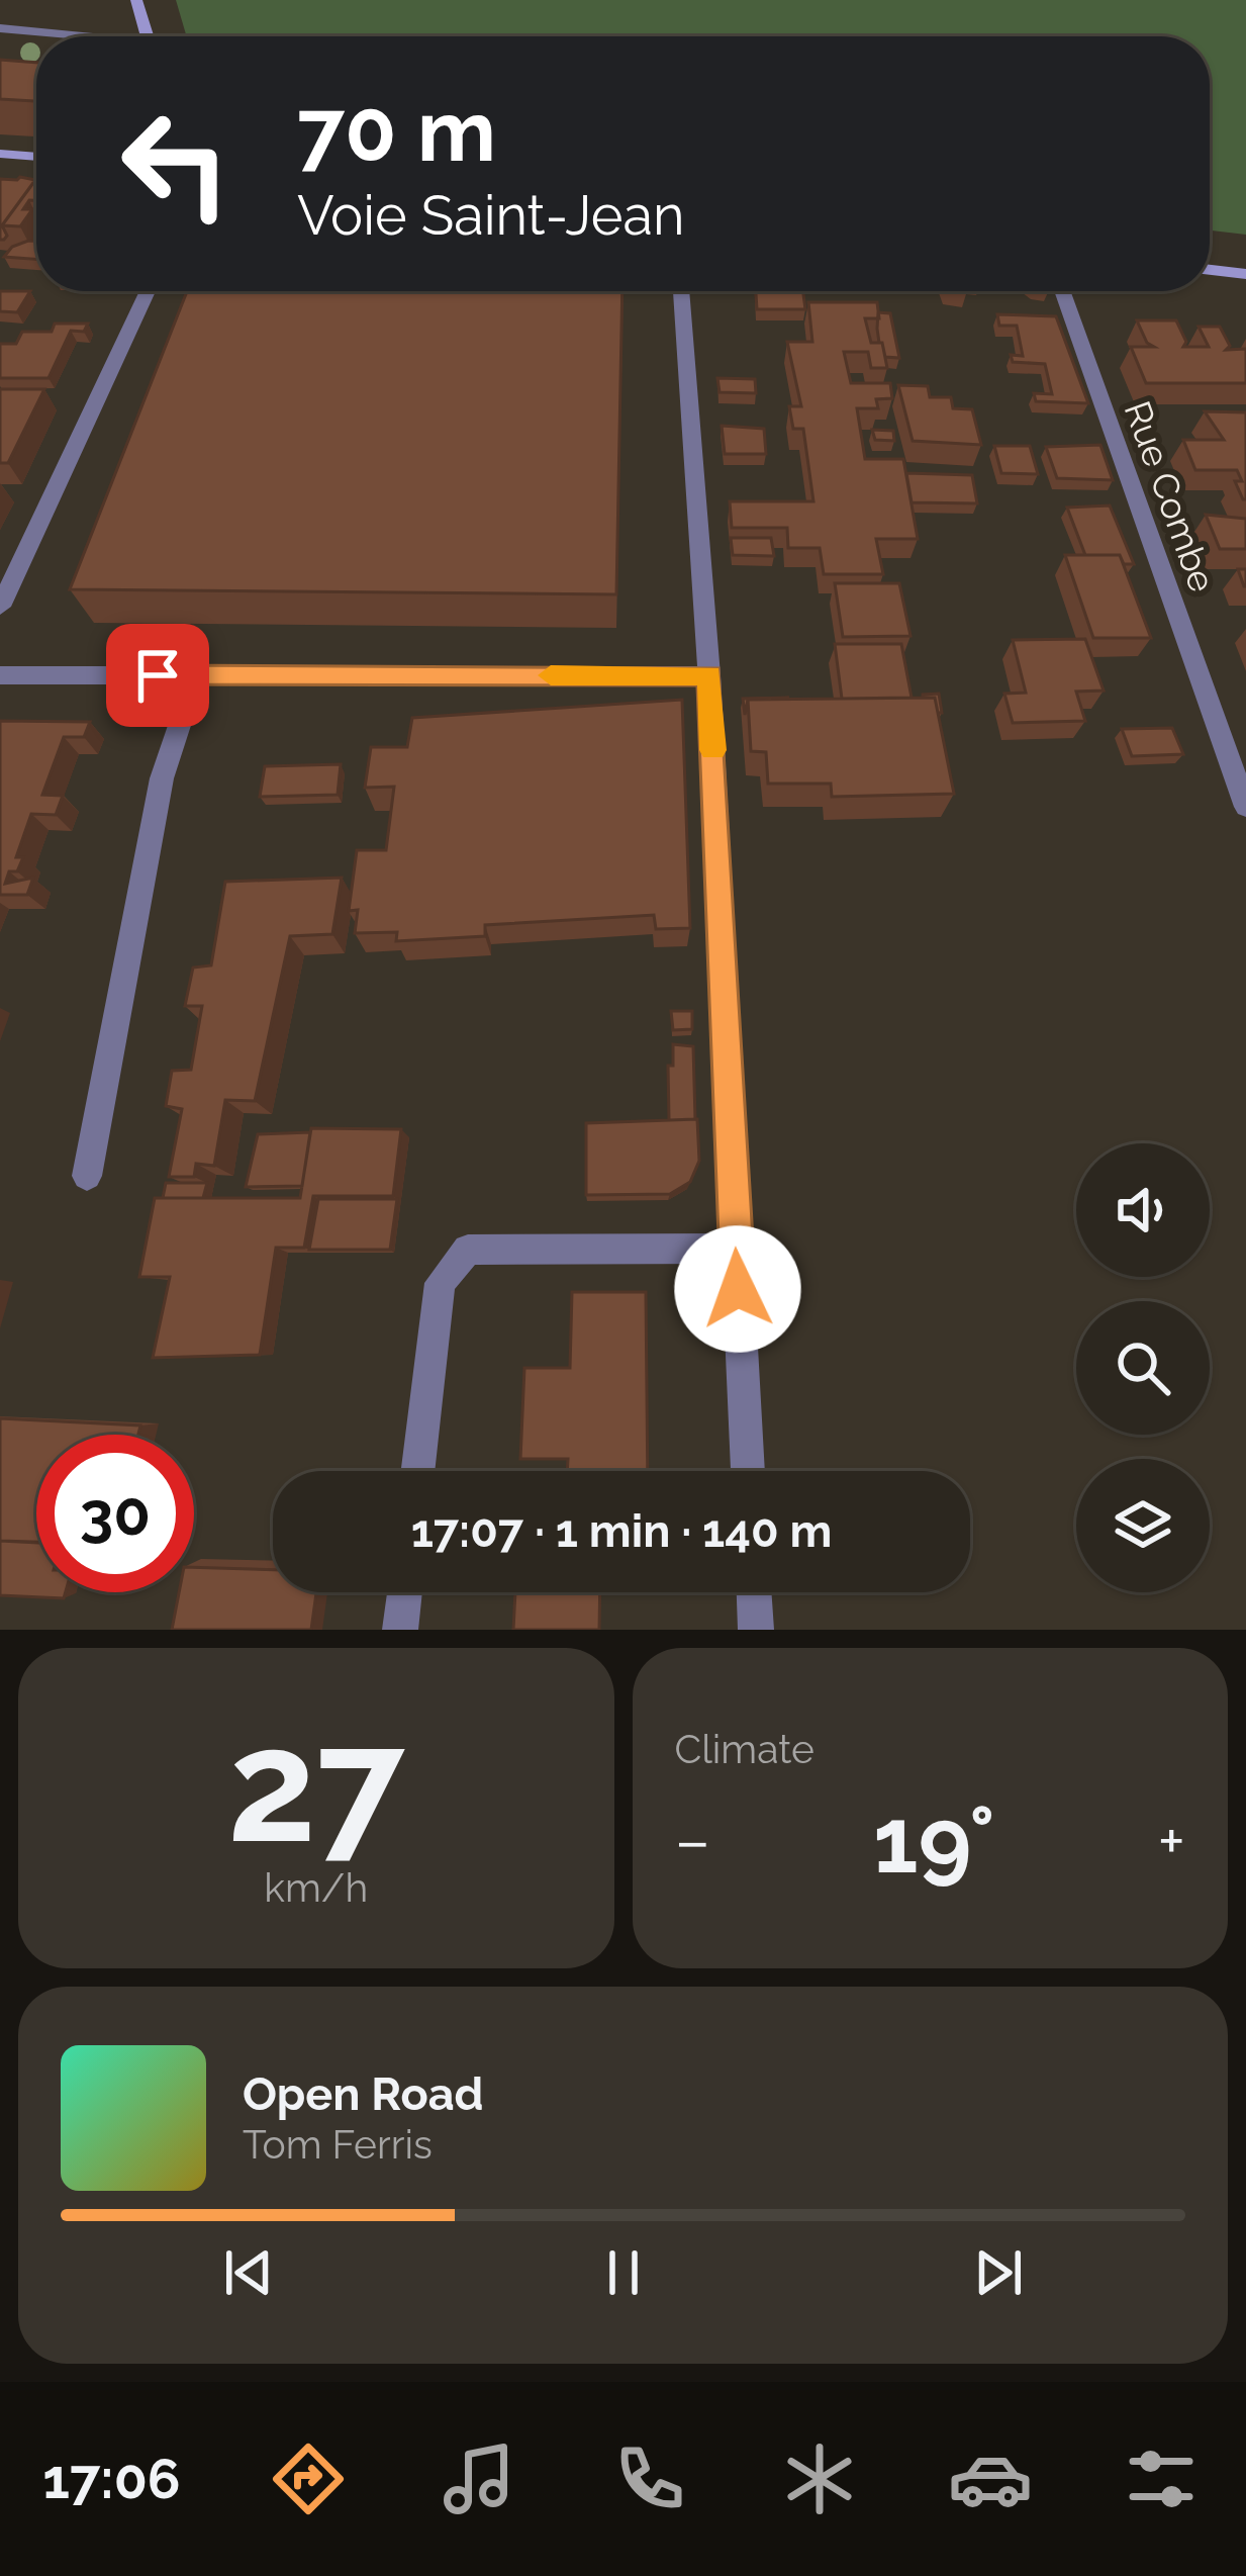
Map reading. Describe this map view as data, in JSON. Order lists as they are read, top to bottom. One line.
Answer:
{"streets":{"street":["Rue Combe"]},"page":{"turn":["70 m","Voie Saint-Jean"],"limit":"30","trip":"17:07 · 1 min · 140 m","tile":[["27","km/h"],"Climate"],"heat":["−","19°","+"],"song":["Open Road","Tom Ferris"],"tabs":"17:06"}}
